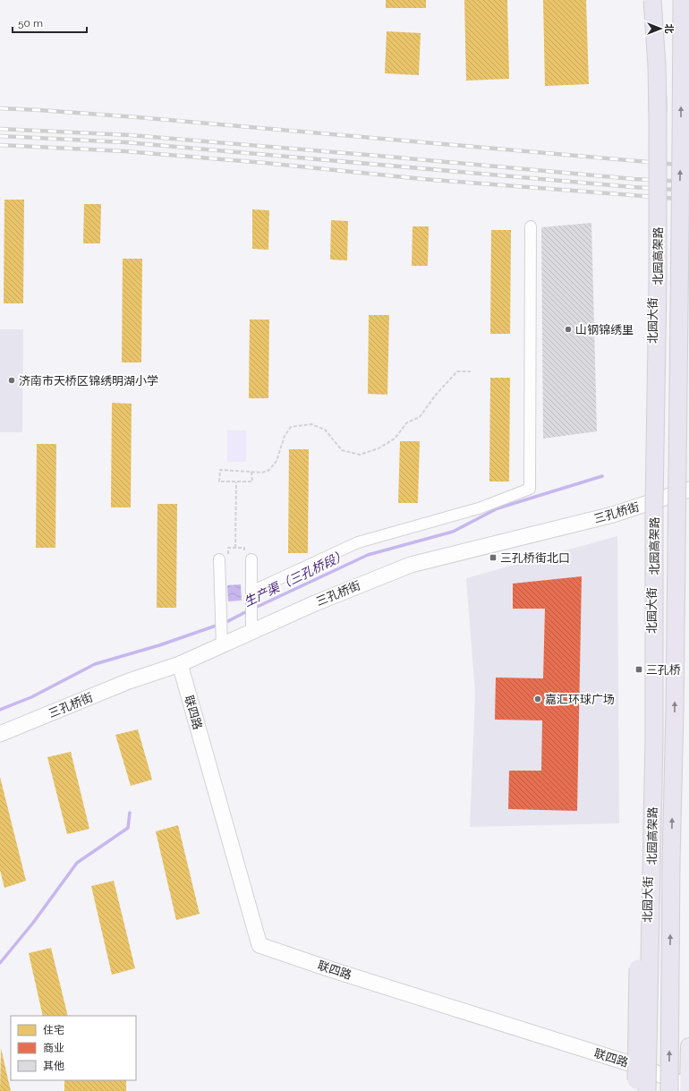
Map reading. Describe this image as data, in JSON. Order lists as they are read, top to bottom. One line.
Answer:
{"streets":{"highway":["北园高架路"],"main road":["北园大街","三孔桥街","联四路"]},"crossings":[["北园高架路","北园大街"],["北园大街","三孔桥街"],["北园大街","联四路"],["三孔桥街","联四路"]],"water":["生产渠（三孔桥段）"],"places":{"other":["山钢锦绣里","济南市天桥区锦绣明湖小学","嘉汇环球广场"],"transit":["三孔桥街北口","三孔桥"]},"legend":["住宅","商业","其他"],"scale_bar":"50 m","north":"right"}
